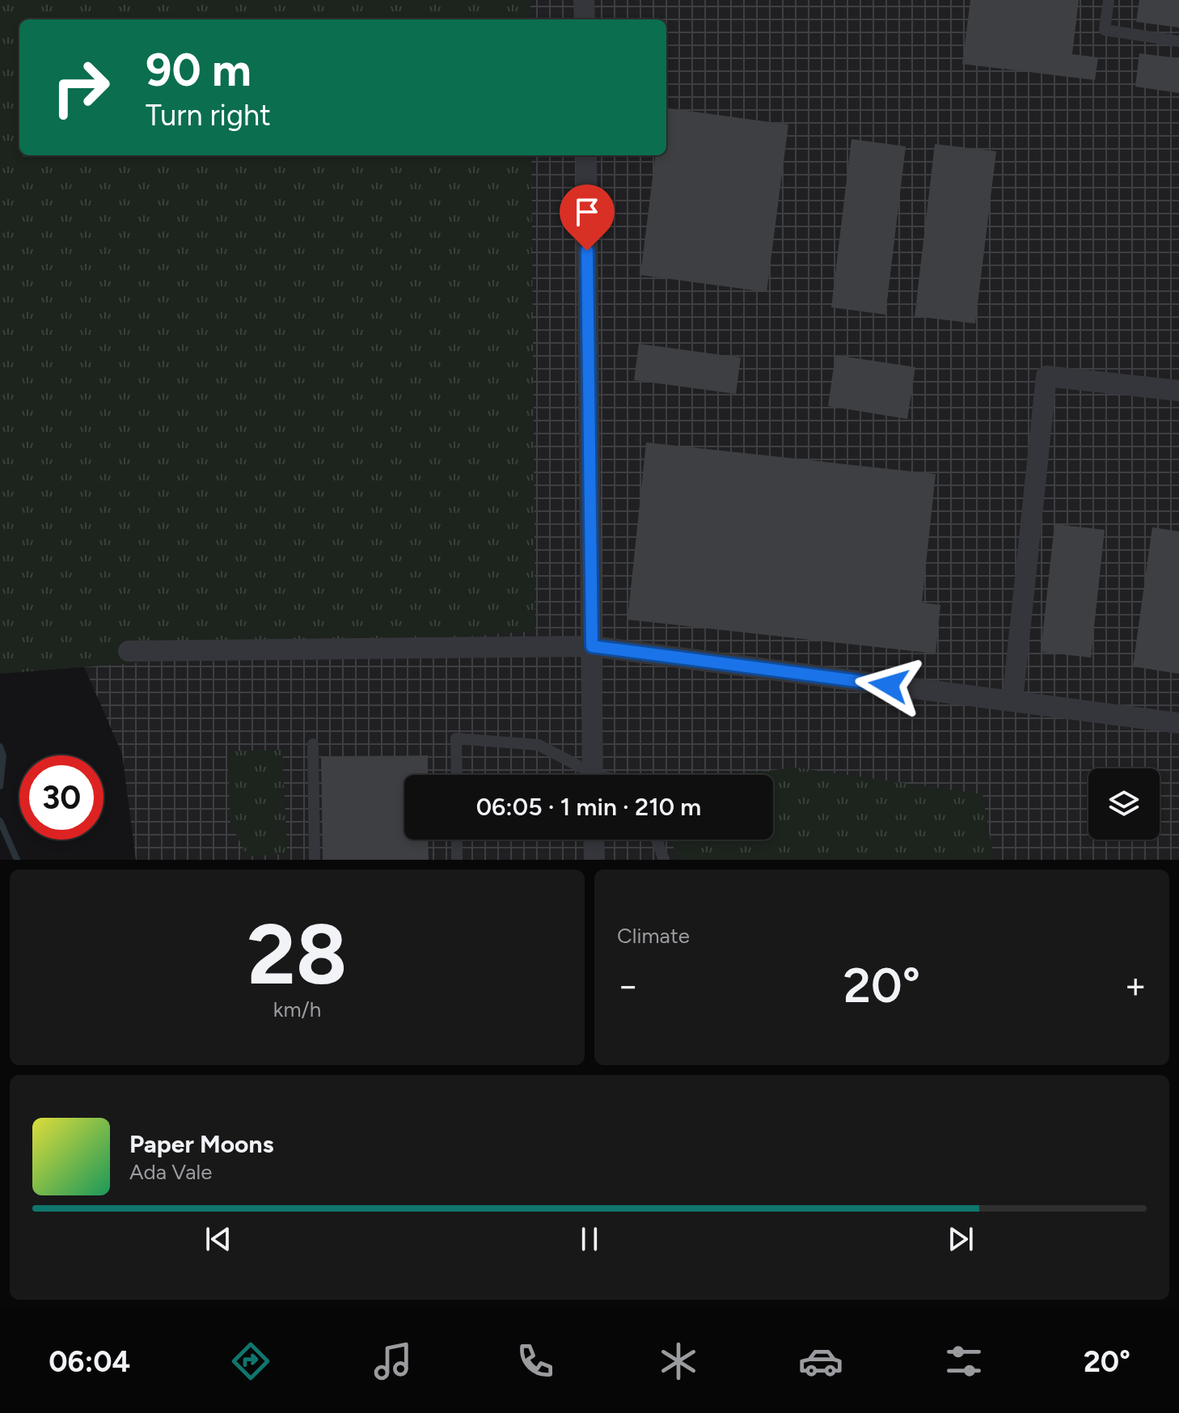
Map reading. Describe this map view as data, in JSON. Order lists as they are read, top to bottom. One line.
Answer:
{"page":{"turn":["90 m","Turn right"],"limit":"30","trip":"06:05 · 1 min · 210 m","tile":[["28","km/h"],"Climate"],"heat":["−","20°","+"],"song":["Paper Moons","Ada Vale"],"tabs":["06:04","20°"]}}
